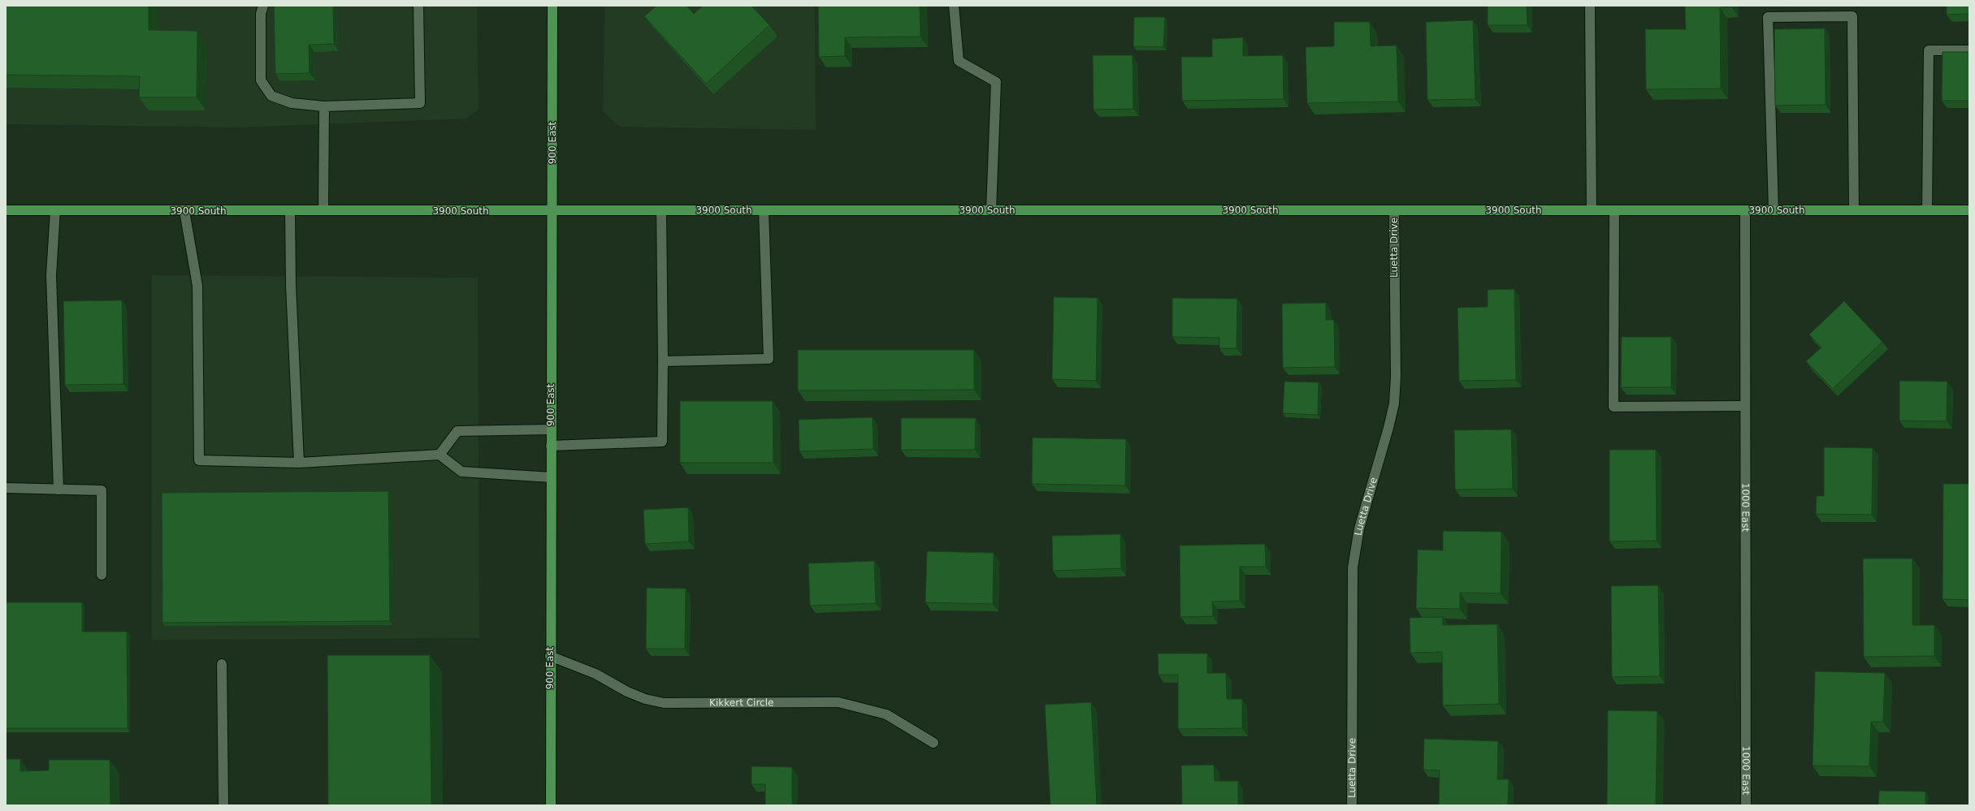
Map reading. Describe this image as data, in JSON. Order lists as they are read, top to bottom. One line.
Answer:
{"streets":{"main road":["900 East","3900 South"],"street":["Luetta Drive","1000 East","Kikkert Circle"]},"crossings":[["900 East","3900 South"],["900 East","Kikkert Circle"],["3900 South","Luetta Drive"],["3900 South","1000 East"]]}
